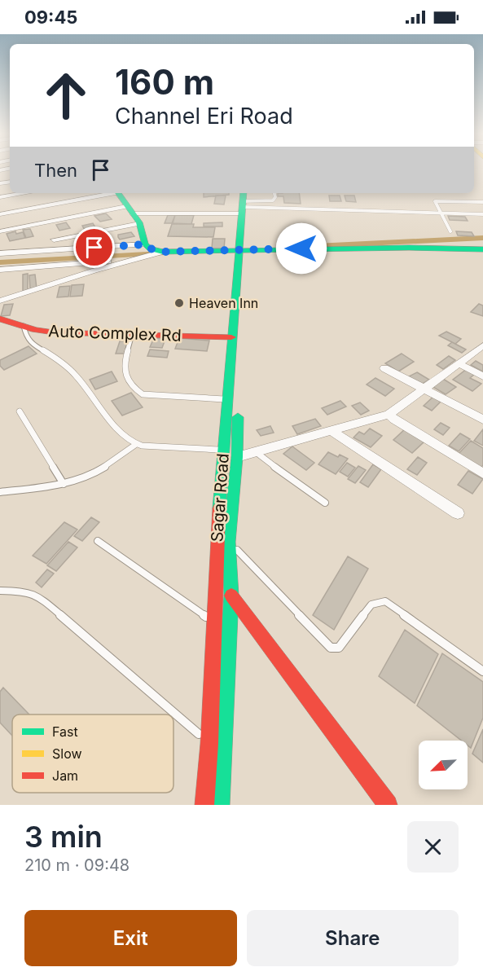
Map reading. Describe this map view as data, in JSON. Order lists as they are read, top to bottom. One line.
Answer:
{"streets":{"main road":["Auto Complex Rd","Sagar Road"]},"crossings":[["Auto Complex Rd","Sagar Road"]],"places":["Heaven Inn"],"legend":["Fast","Slow","Jam"],"north":"bottom left","page":{"status":"09:45","turn":["160 m","Channel Eri Road"],"then":"Then","heading":["3 min","210 m · 09:48"],"buttons":["Exit","Share"]}}
